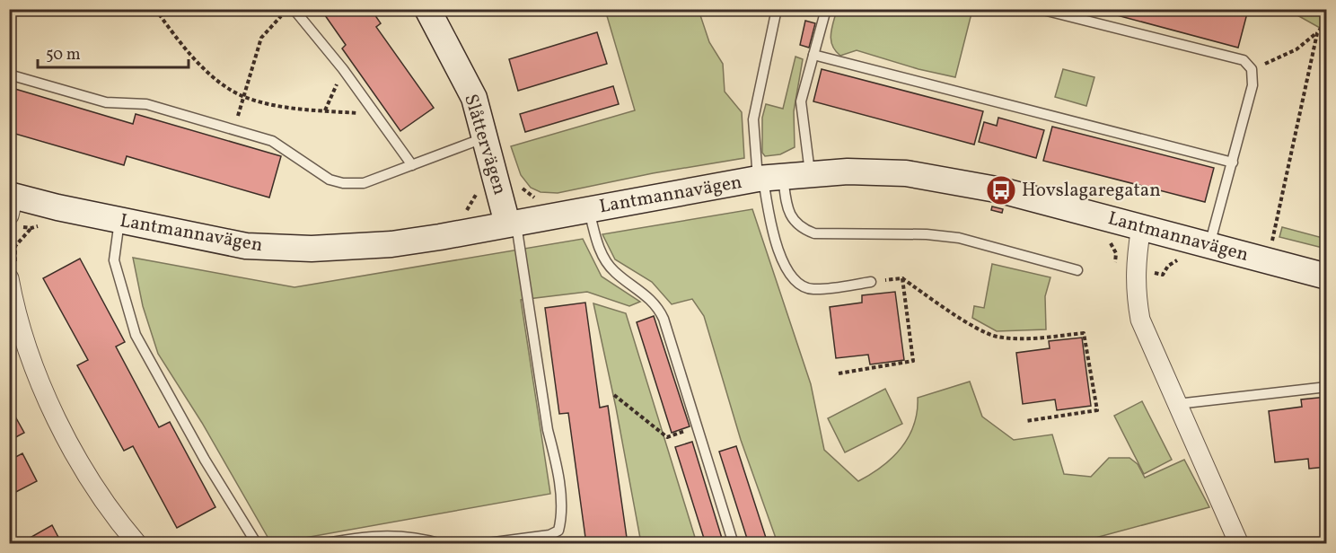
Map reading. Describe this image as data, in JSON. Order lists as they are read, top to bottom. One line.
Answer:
{"streets":{"street":["Slåttervägen","Lantmannavägen"]},"crossings":[["Slåttervägen","Lantmannavägen"]],"places":{"bus stop":["Hovslagaregatan"]},"scale_bar":"50 m"}
